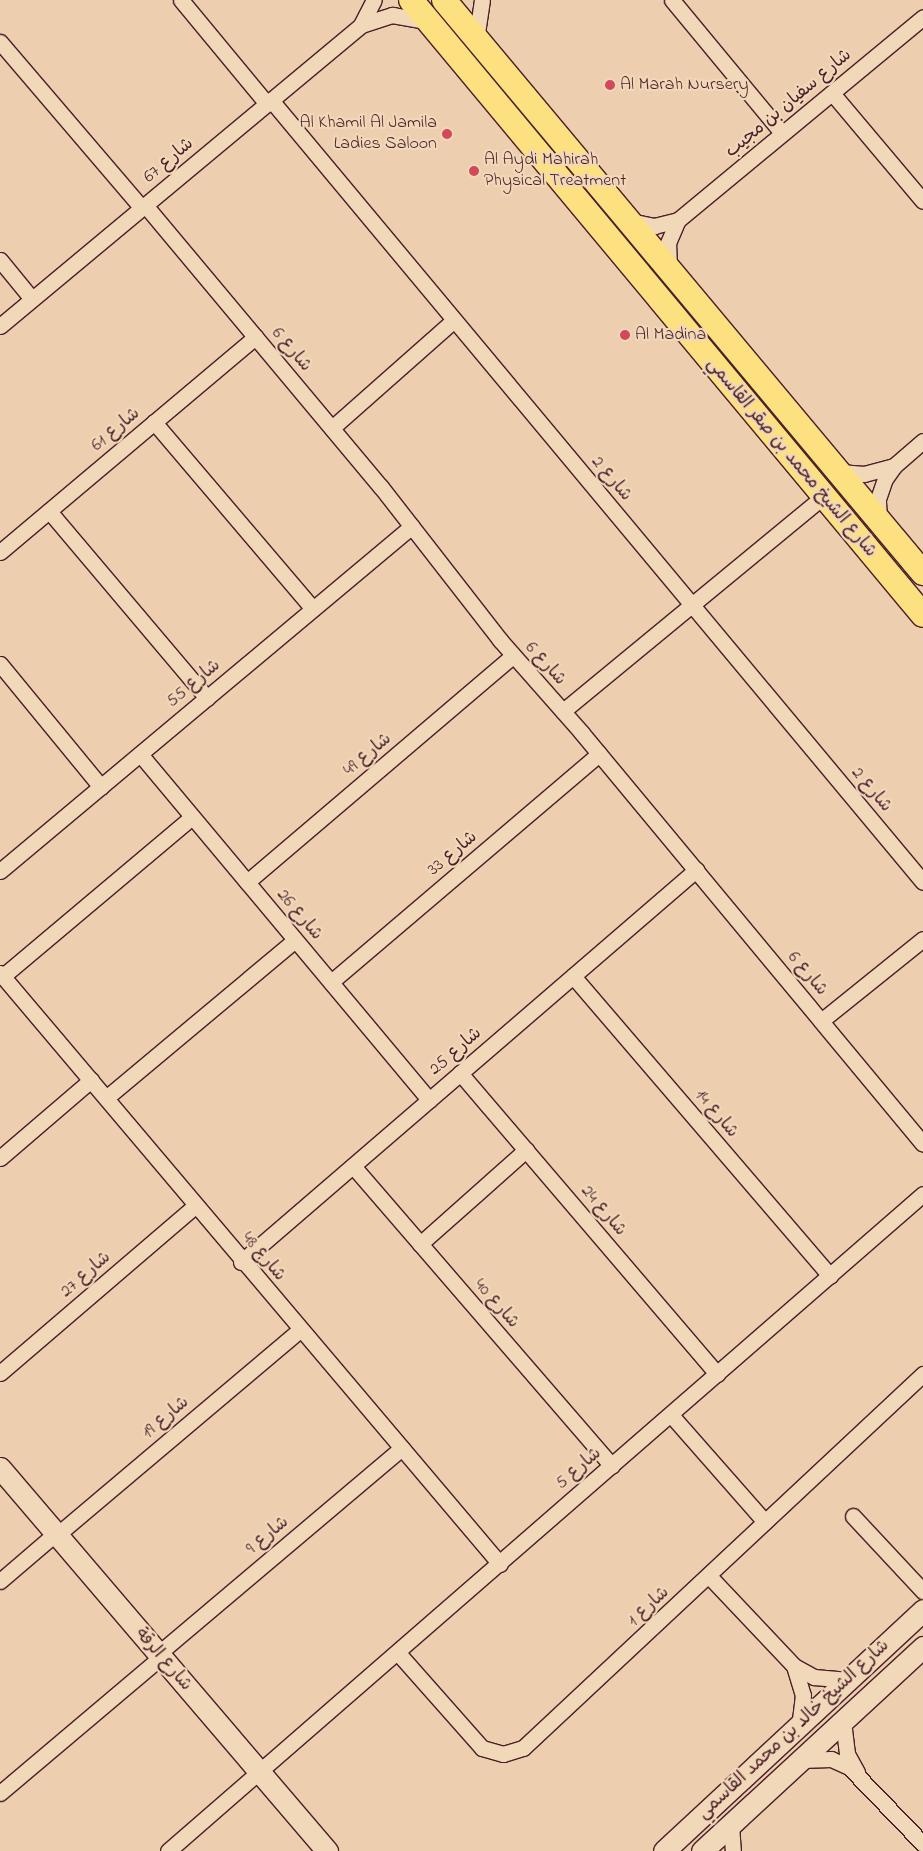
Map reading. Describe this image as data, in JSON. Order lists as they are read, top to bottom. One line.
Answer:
{"streets":{"main road":["شارع الشيخ محمد بن صقر القاسمي","شارع الرقة","شارع الشيخ خالد بن محمد القاسمي"],"street":["شارع سفيان بن مجيب","شارع 67","شارع 6","شارع 61","شارع 2","شارع 55","شارع 49","شارع 33","شارع 26","شارع 25","شارع 14","شارع 24","شارع 48","شارع 27","شارع 40","شارع 19","شارع 5","شارع 9","شارع 1"]},"crossings":[["شارع سفيان بن مجيب","شارع الشيخ محمد بن صقر القاسمي"],["شارع 67","شارع 6"],["شارع 67","شارع الشيخ محمد بن صقر القاسمي"],["شارع 67","شارع 2"],["شارع 6","شارع 61"],["شارع 6","شارع 55"],["شارع 6","شارع 49"],["شارع 6","شارع 33"],["شارع 6","شارع 25"],["شارع 55","شارع 26"],["شارع 49","شارع 26"],["شارع 33","شارع 26"],["شارع 26","شارع 25"],["شارع 25","شارع 14"],["شارع 25","شارع 24"],["شارع 25","شارع 48"],["شارع 25","شارع 40"],["شارع 14","شارع 5"],["شارع 24","شارع 5"],["شارع 48","شارع 27"],["شارع 48","شارع 19"],["شارع 48","شارع 5"],["شارع 48","شارع 9"],["شارع 40","شارع 5"],["شارع 19","شارع الرقة"],["شارع 5","شارع 1"],["شارع 5","شارع الرقة"],["شارع 9","شارع الرقة"]],"places":["Al Marah Nursery","Al Khamil Al Jamila Ladies Saloon","Al Aydi Mahirah Physical Treatment","Al Madina"]}
